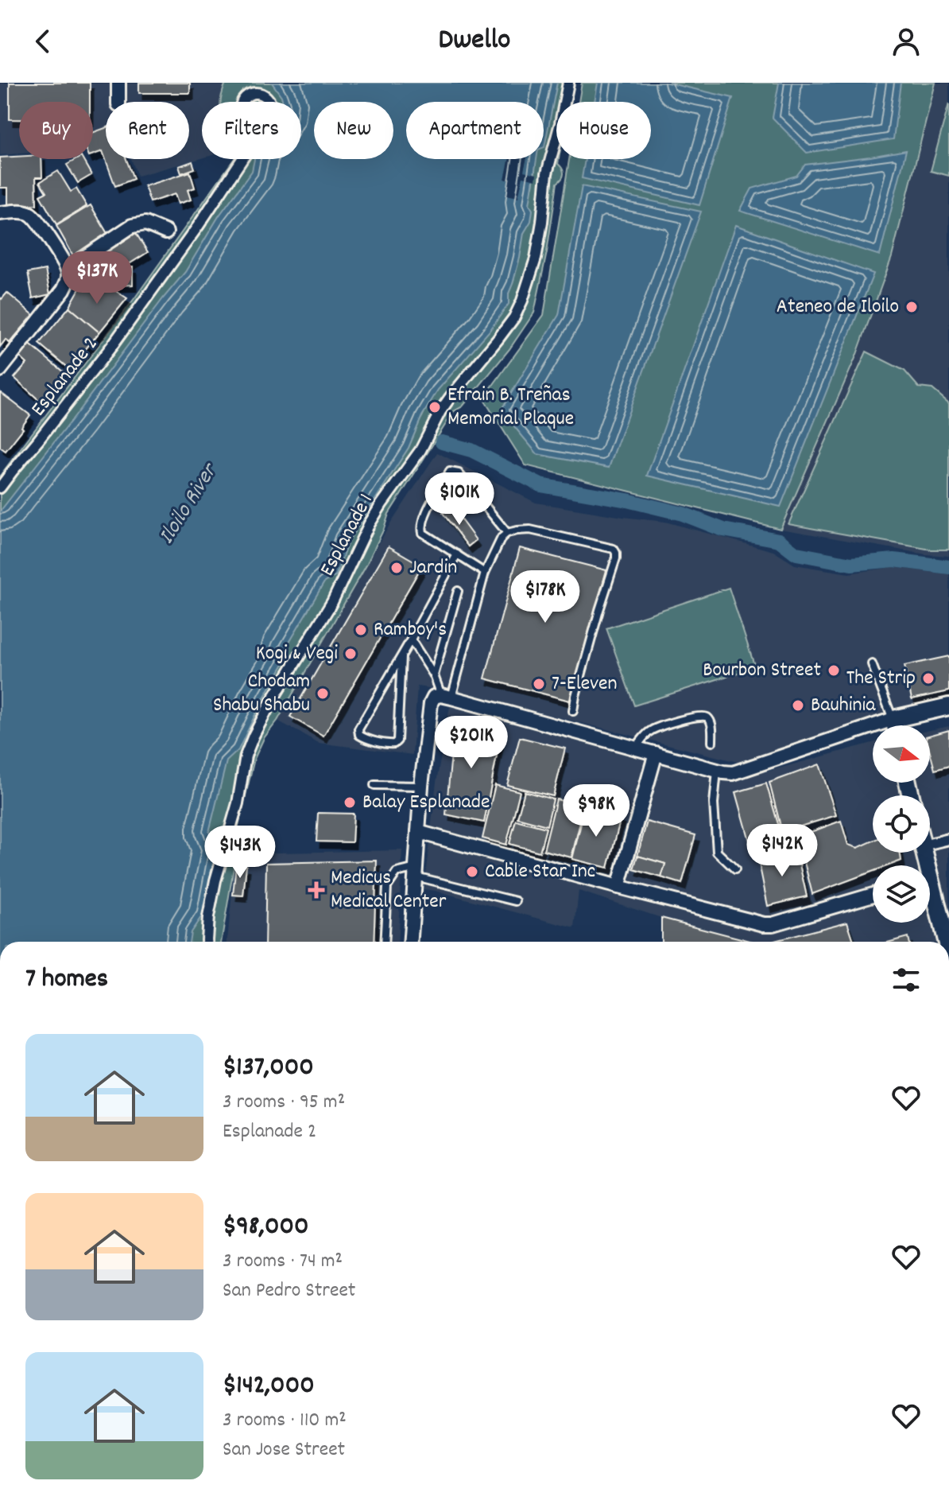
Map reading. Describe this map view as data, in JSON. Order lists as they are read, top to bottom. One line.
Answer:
{"streets":{"street":["Esplanade 2","Esplanade 1"]},"water":["Iloilo River"],"places":{"other":["Ateneo de Iloilo","Efrain B. Treñas Memorial Plaque","Jardin","Ramboy's","Kogi & Vegi","Bourbon Street","The Strip","7-Eleven","Chodam Shabu Shabu","Bauhinia","Balay Esplanade","Cable Star Inc"],"health":["Medicus Medical Center"]},"north":"right","page":{"header":"Dwello","chip":["Buy","Rent","Filters","New","Apartment","House"],"price":["$137K","$101K","$178K","$201K","$98K","$142K","$143K"],"heading":"7 homes","list":[{"name":"$137,000","note":"3 rooms · 95 m² · Esplanade 2"},{"name":"$98,000","note":"3 rooms · 74 m² · San Pedro Street"},{"name":"$142,000","note":"3 rooms · 110 m² · San Jose Street"}]}}
